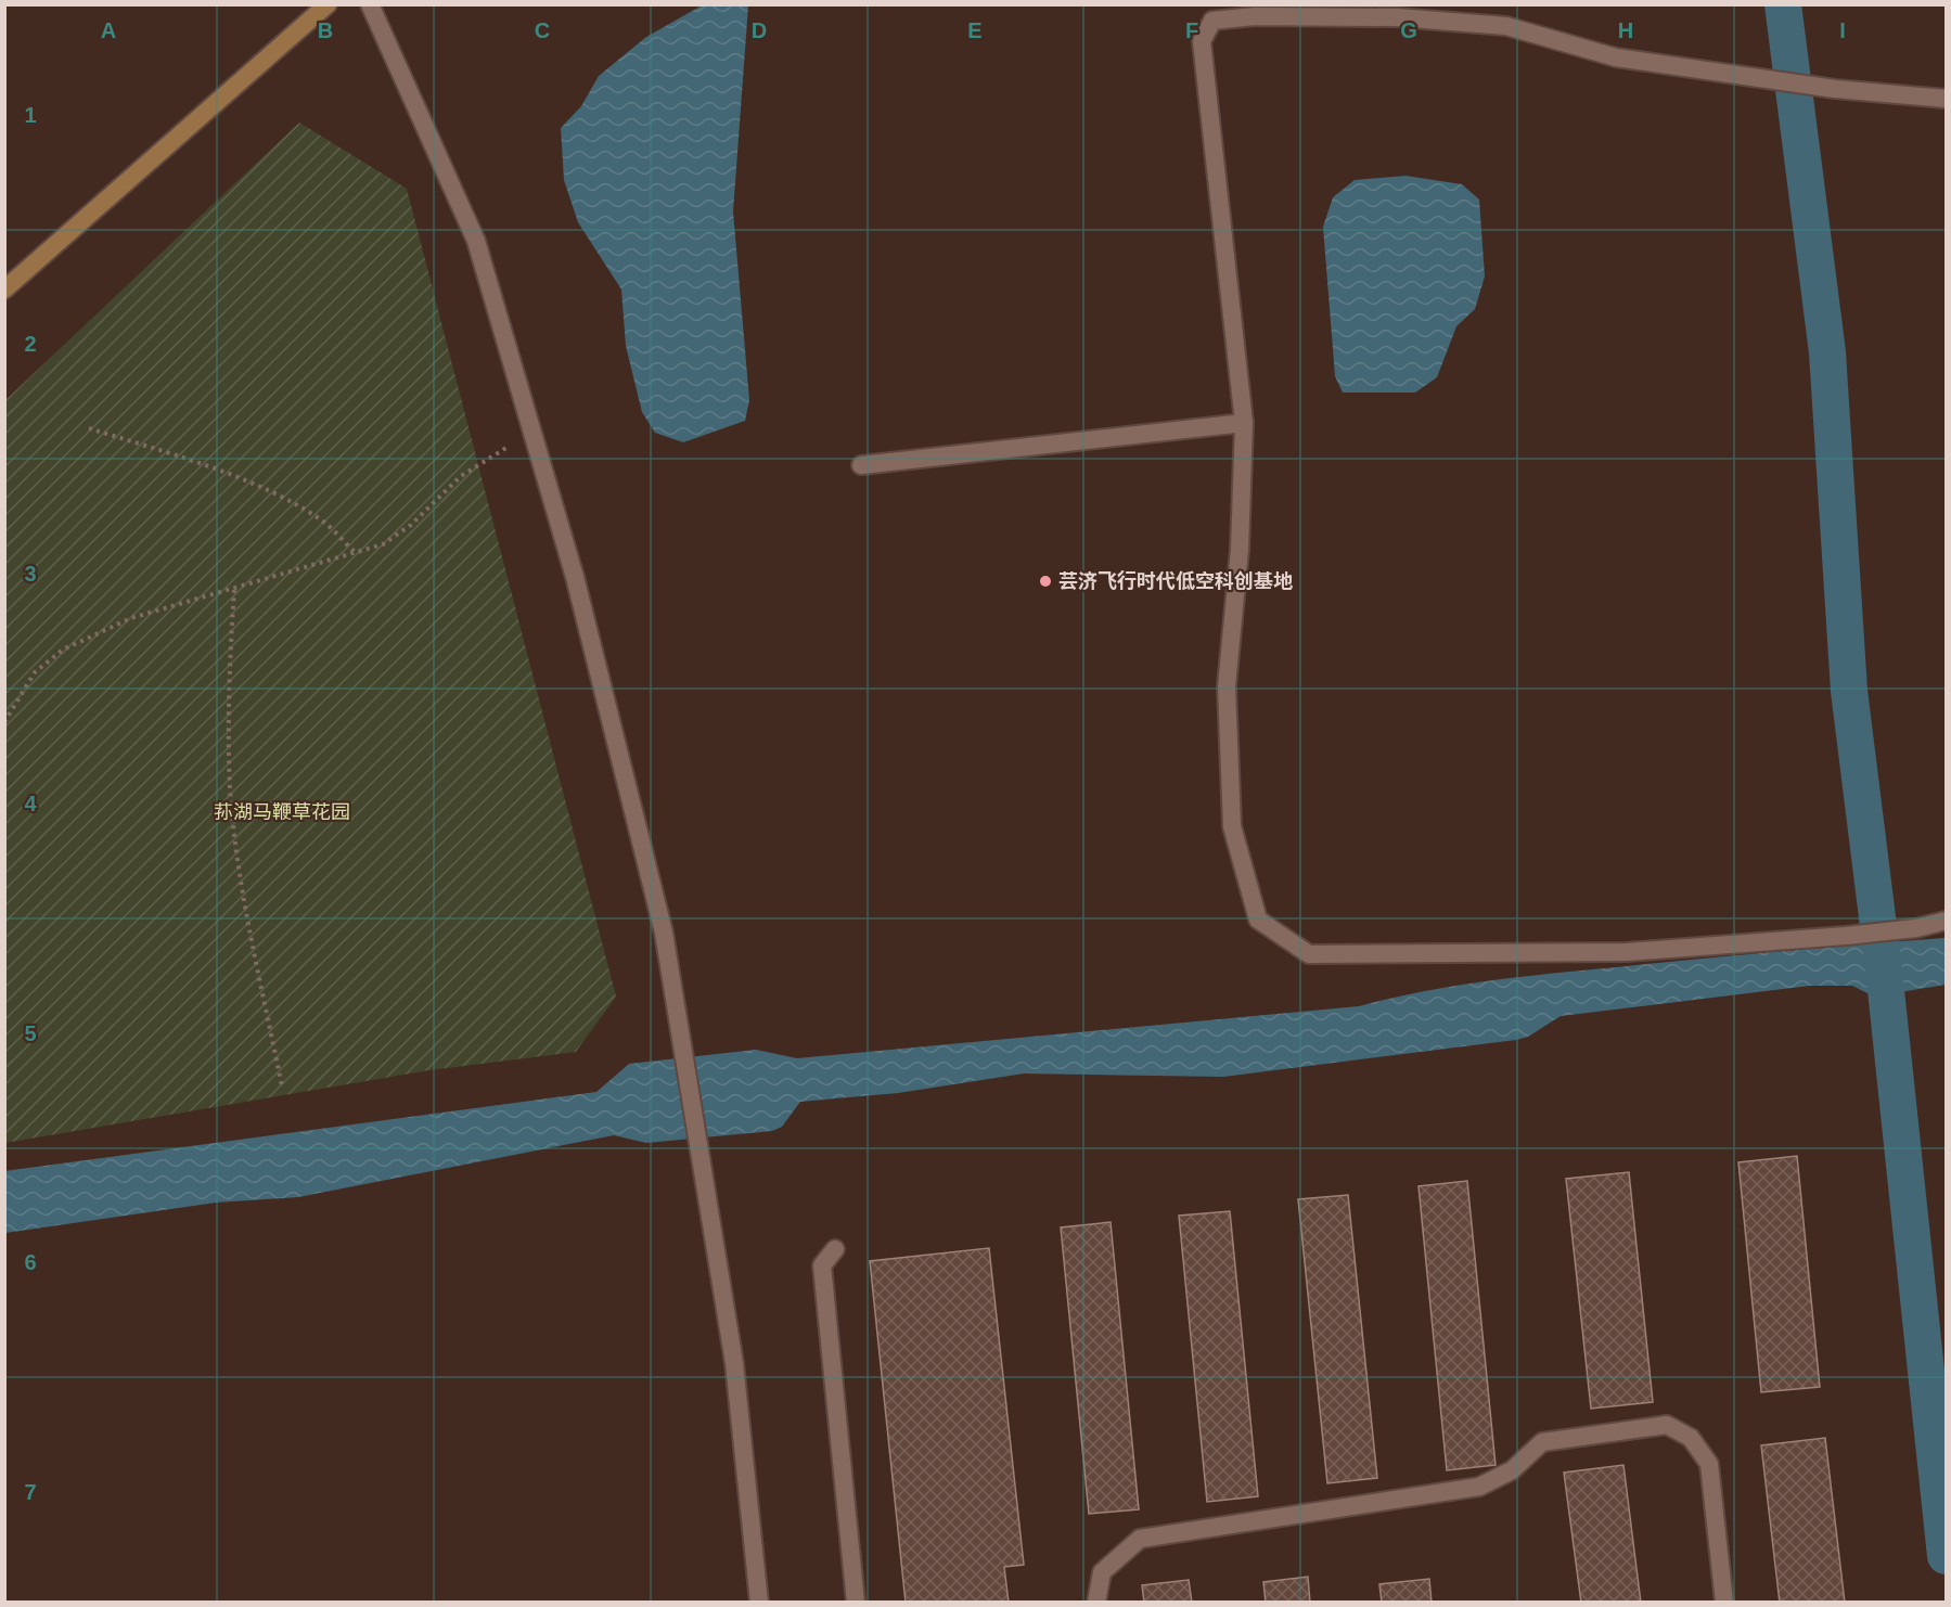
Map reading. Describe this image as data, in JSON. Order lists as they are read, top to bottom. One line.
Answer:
{"parks":["荪湖马鞭草花园"],"places":["芸济飞行时代低空科创基地"],"grid":{"columns":["A","B","C","D","E","F","G","H","I"],"rows":["1","2","3","4","5","6","7"]}}
